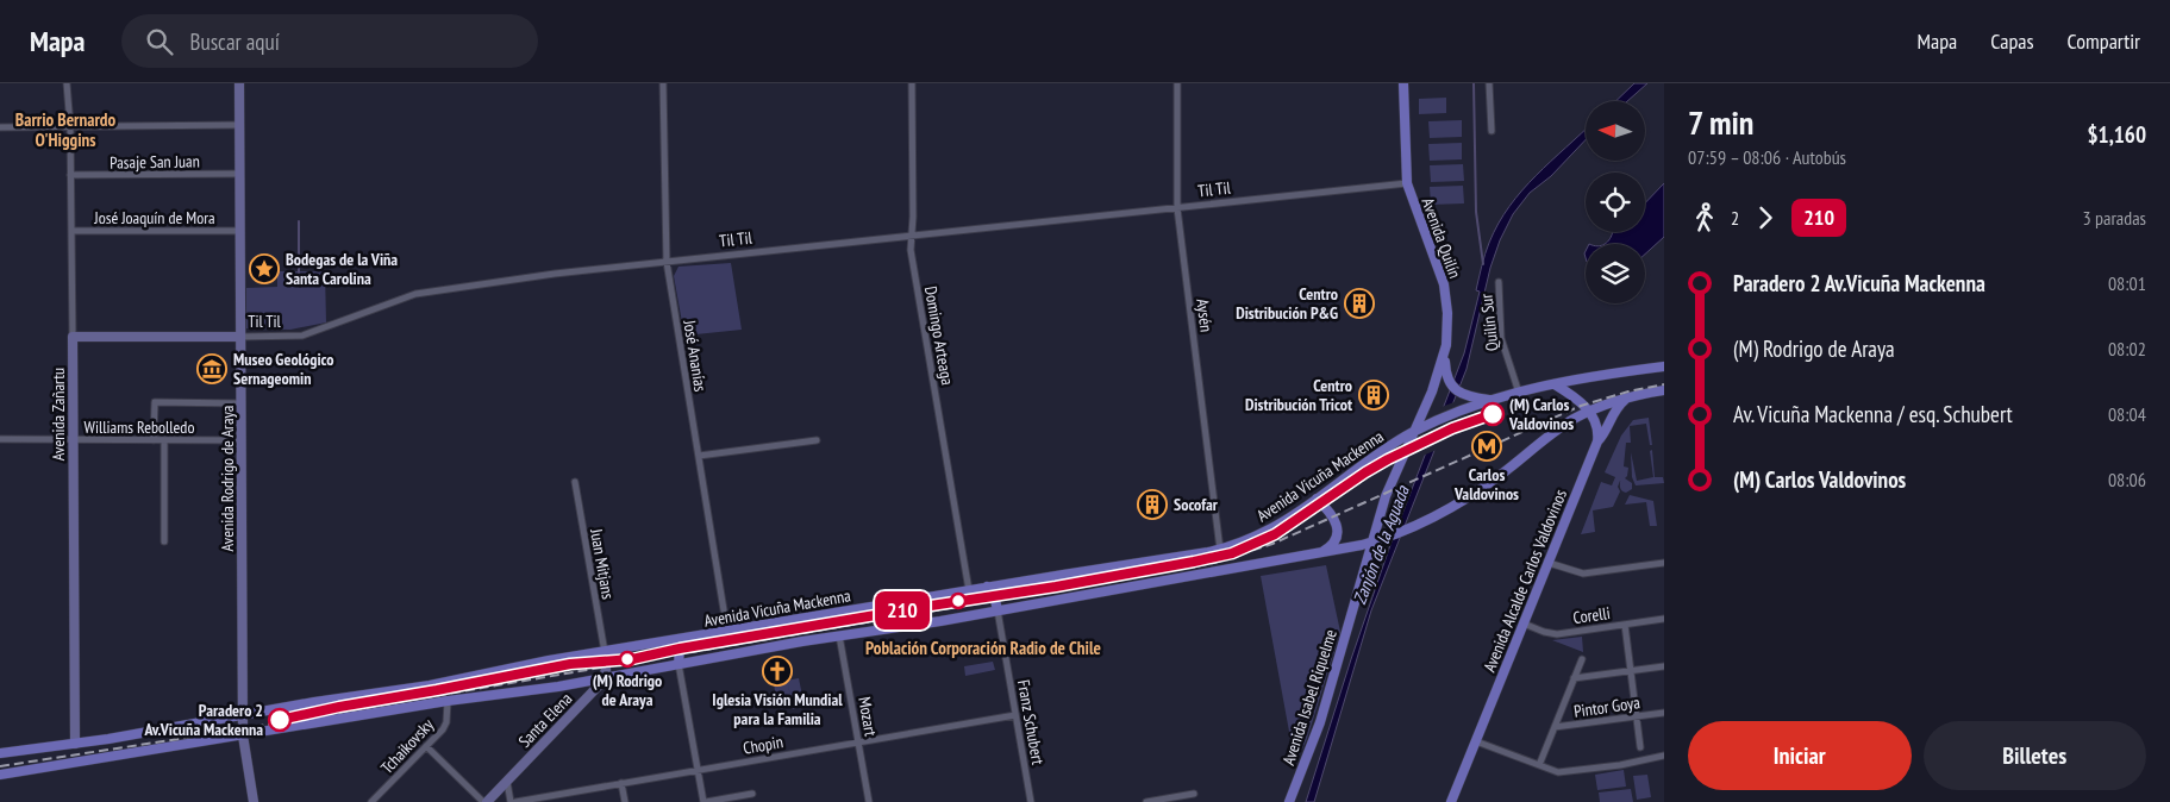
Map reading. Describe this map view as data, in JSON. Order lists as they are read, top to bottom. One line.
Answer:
{"streets":{"main road":["Avenida Quilín","Avenida Vicuña Mackenna","Avenida Alcalde Carlos Valdovinos","Avenida Isabel Riquelme"],"street":["Pasaje San Juan","Til Til","José Joaquín de Mora","Aysén","Quilín Sur","Domingo Arteaga","José Ananías","Avenida Zañartu","Williams Rebolledo","Avenida Rodrigo de Araya","Juan Mitjans","Corelli","Pintor Goya","Mozart","Santa Elena","Franz Schubert","Chopin","Tchaikovsky"]},"crossings":[["Pasaje San Juan","Avenida Zañartu"],["Pasaje San Juan","Avenida Rodrigo de Araya"],["Til Til","Avenida Quilín"],["Til Til","Aysén"],["Til Til","Domingo Arteaga"],["Til Til","José Ananías"],["Til Til","Avenida Zañartu"],["Til Til","Avenida Rodrigo de Araya"],["José Joaquín de Mora","Avenida Zañartu"],["José Joaquín de Mora","Avenida Rodrigo de Araya"],["Avenida Quilín","Avenida Vicuña Mackenna"],["Avenida Quilín","Avenida Isabel Riquelme"],["Aysén","Avenida Vicuña Mackenna"],["Quilín Sur","Avenida Vicuña Mackenna"],["Domingo Arteaga","Avenida Vicuña Mackenna"],["José Ananías","Avenida Vicuña Mackenna"],["Avenida Zañartu","Williams Rebolledo"],["Avenida Zañartu","Avenida Vicuña Mackenna"],["Williams Rebolledo","Avenida Rodrigo de Araya"],["Avenida Vicuña Mackenna","Avenida Rodrigo de Araya"],["Avenida Vicuña Mackenna","Juan Mitjans"],["Avenida Vicuña Mackenna","Avenida Isabel Riquelme"],["Avenida Alcalde Carlos Valdovinos","Corelli"],["Mozart","Chopin"],["Franz Schubert","Chopin"]],"districts":["Barrio Bernardo O'Higgins","Población Corporación Radio de Chile"],"water":["Zanjón de la Aguada"],"places":{"place":["Bodegas de la Viña Santa Carolina"],"building":["Centro Distribución P&G","Centro Distribución Tricot","Socofar"],"museum":["Museo Geológico Sernageomin"],"other":["(M) Carlos Valdovinos","(M) Rodrigo de Araya","Paradero 2 Av.Vicuña Mackenna"],"metro station":["Carlos Valdovinos"],"church":["Iglesia Visión Mundial para la Familia"]},"lines":["bus line 210"],"north":"left","page":{"header":"Mapa","search":"Buscar aquí","nav":["Mapa","Capas","Compartir"],"on_map":"210","heading":["7 min","07:59 – 08:06 · Autobús","$1,160"],"legs":["2","210","3 paradas"],"list":[{"name":"Paradero 2 Av.Vicuña Mackenna","value":"08:01"},{"name":"(M) Rodrigo de Araya","value":"08:02"},{"name":"Av. Vicuña Mackenna / esq. Schubert","value":"08:04"},{"name":"(M) Carlos Valdovinos","value":"08:06"}],"buttons":["Iniciar","Billetes"]}}
